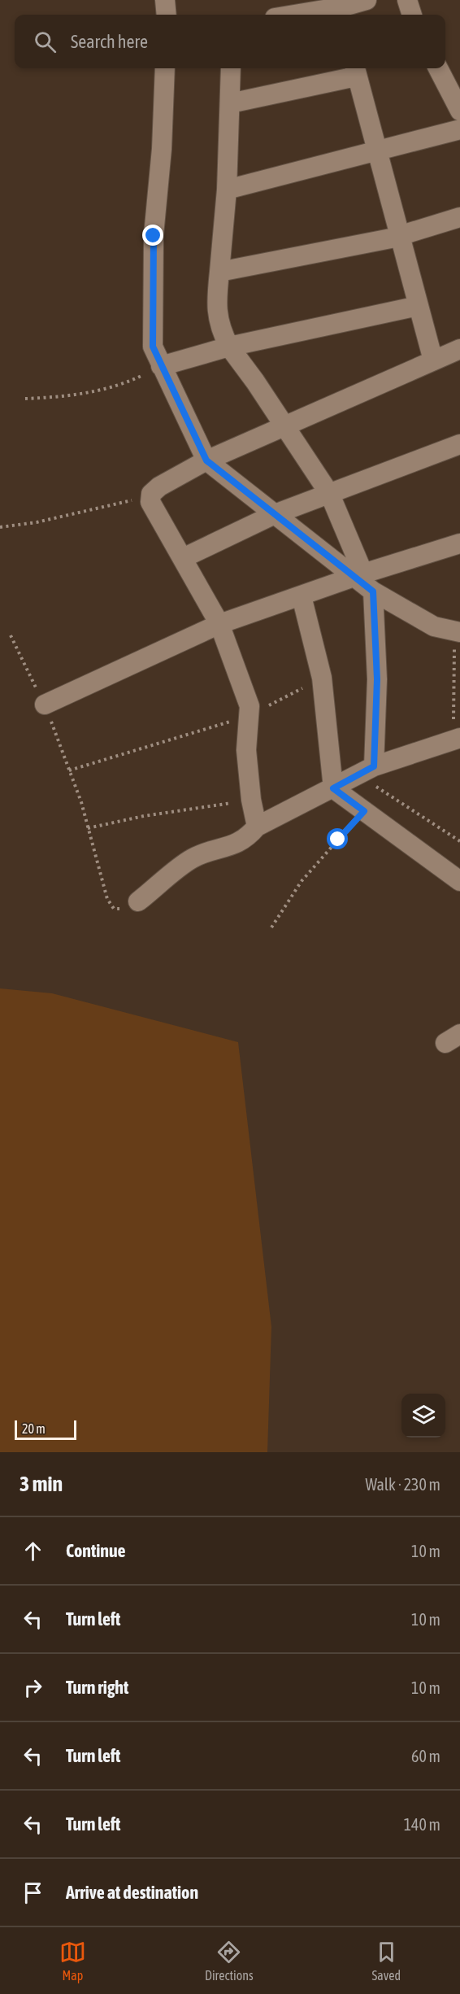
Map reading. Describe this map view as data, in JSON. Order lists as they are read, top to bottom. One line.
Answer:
{"scale_bar":"20 m","page":{"search":"Search here","scale":"20 m","heading":["3 min","Walk · 230 m"],"list":[["Continue","10 m"],["Turn left","10 m"],["Turn right","10 m"],["Turn left","60 m"],["Turn left","140 m"],"Arrive at destination"],"nav":["Map","Directions","Saved"]}}
